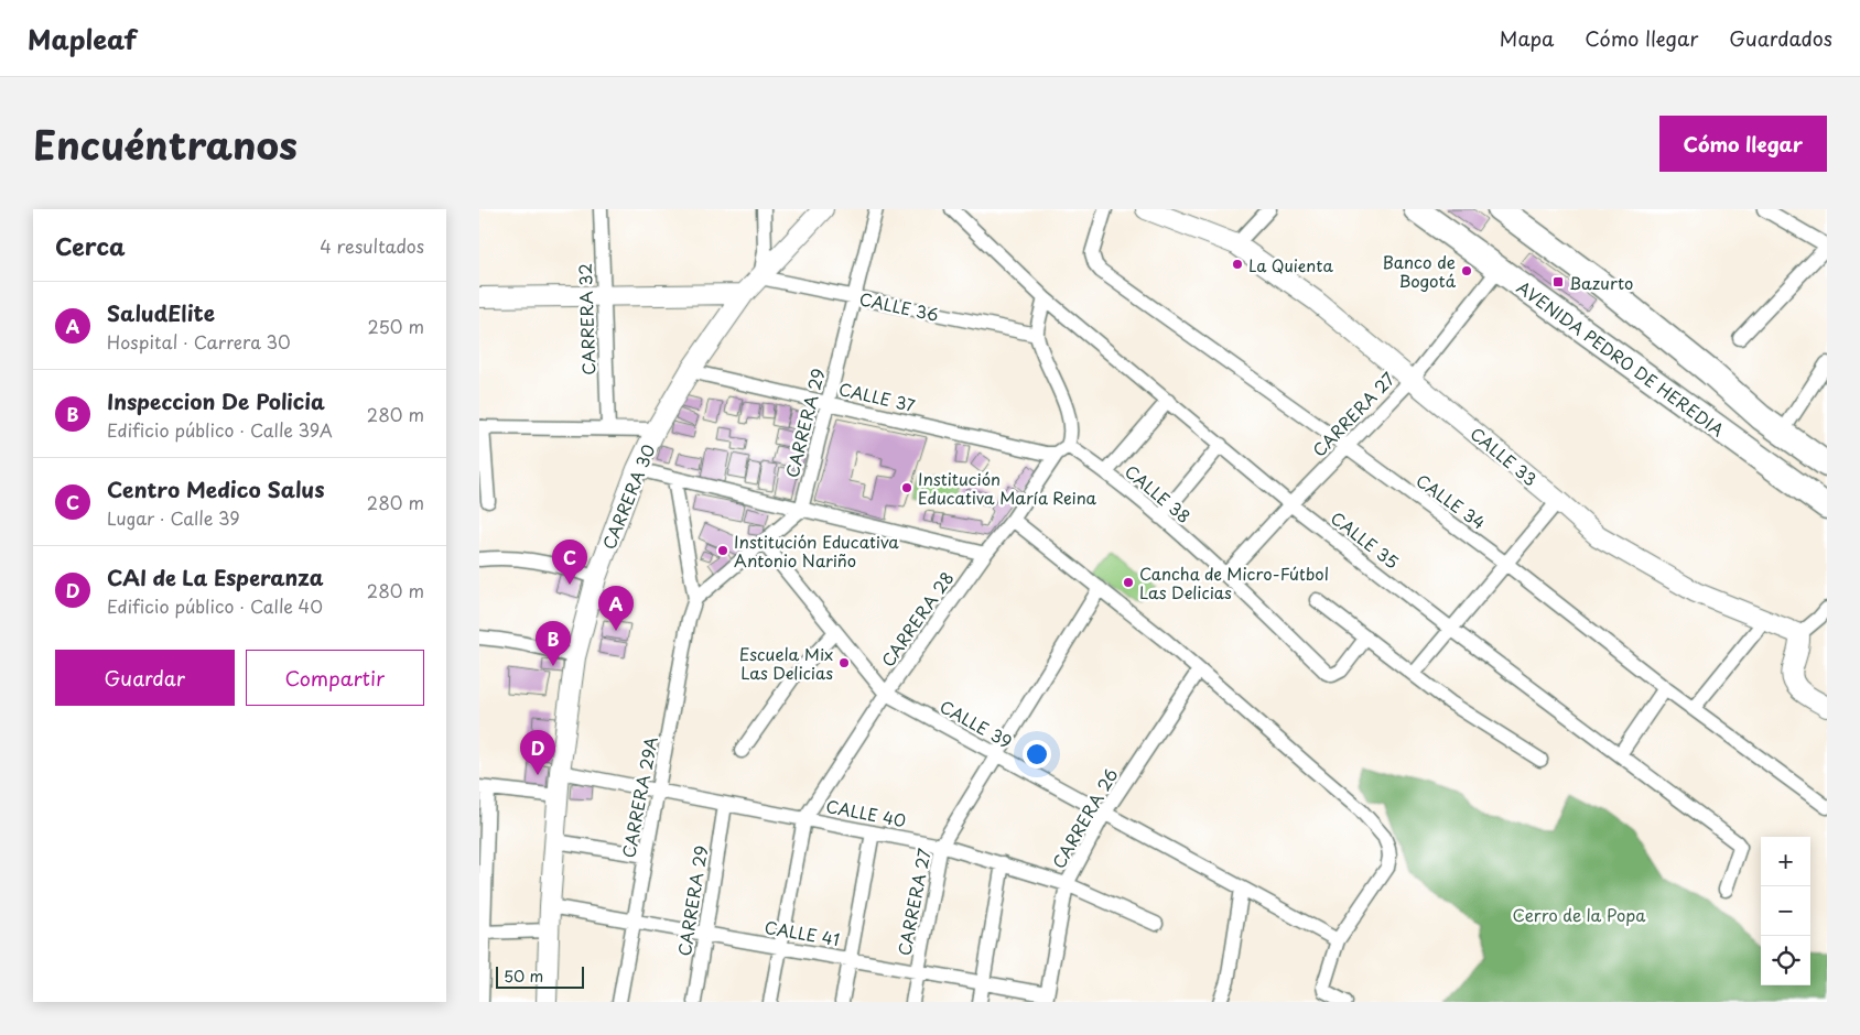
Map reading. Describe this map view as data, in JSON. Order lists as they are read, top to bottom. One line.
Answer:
{"streets":{"highway":["AVENIDA PEDRO DE HEREDIA"],"street":["CALLE 36","CARRERA 32","CALLE 37","CARRERA 27","CARRERA 29","CALLE 33","CALLE 38","CARRERA 30","CALLE 34","CALLE 35","CARRERA 28","CALLE 39","CARRERA 29A","CALLE 40","CARRERA 26","CALLE 41"]},"crossings":[["CALLE 36","CARRERA 29"],["CALLE 36","CARRERA 30"],["AVENIDA PEDRO DE HEREDIA","CARRERA 27"],["CALLE 37","CARRERA 29"],["CALLE 37","CALLE 38"],["CALLE 37","CARRERA 30"],["CALLE 37","CARRERA 28"],["CARRERA 27","CALLE 33"],["CARRERA 27","CALLE 38"],["CARRERA 27","CALLE 34"],["CARRERA 27","CALLE 35"],["CARRERA 27","CALLE 39"],["CARRERA 27","CALLE 40"],["CARRERA 27","CALLE 41"],["CARRERA 29","CALLE 40"],["CARRERA 29","CALLE 41"],["CALLE 38","CARRERA 28"],["CARRERA 30","CALLE 40"],["CARRERA 30","CALLE 41"],["CARRERA 28","CALLE 39"],["CARRERA 28","CALLE 40"],["CALLE 39","CARRERA 26"],["CARRERA 29A","CALLE 40"],["CARRERA 29A","CALLE 41"],["CALLE 40","CARRERA 26"],["CARRERA 26","CALLE 41"]],"parks":["Cerro de la Popa"],"places":{"other":["La Quienta","Banco de Bogotá","Institución Educativa María Reina","Institución Educativa Antonio Nariño","Cancha de Micro-Fútbol Las Delicias","Escuela Mix Las Delicias"],"transit":["Bazurto"]},"scale_bar":"50 m","page":{"header":"Mapleaf","nav":["Mapa","Cómo llegar","Guardados"],"title":"Encuéntranos","buttons":["Cómo llegar",["Guardar","Compartir"]],"heading":["Cerca","4 resultados"],"list":[{"mark":"A","name":"SaludElite","note":"Hospital · Carrera 30","value":"250 m"},{"mark":"B","name":"Inspeccion De Policia","note":"Edificio público · Calle 39A","value":"280 m"},{"mark":"C","name":"Centro Medico Salus","note":"Lugar · Calle 39","value":"280 m"},{"mark":"D","name":"CAI de La Esperanza","note":"Edificio público · Calle 40","value":"280 m"}],"pins":["C","A","B","D"],"map_buttons":["+","−"],"scale":"50 m"}}
